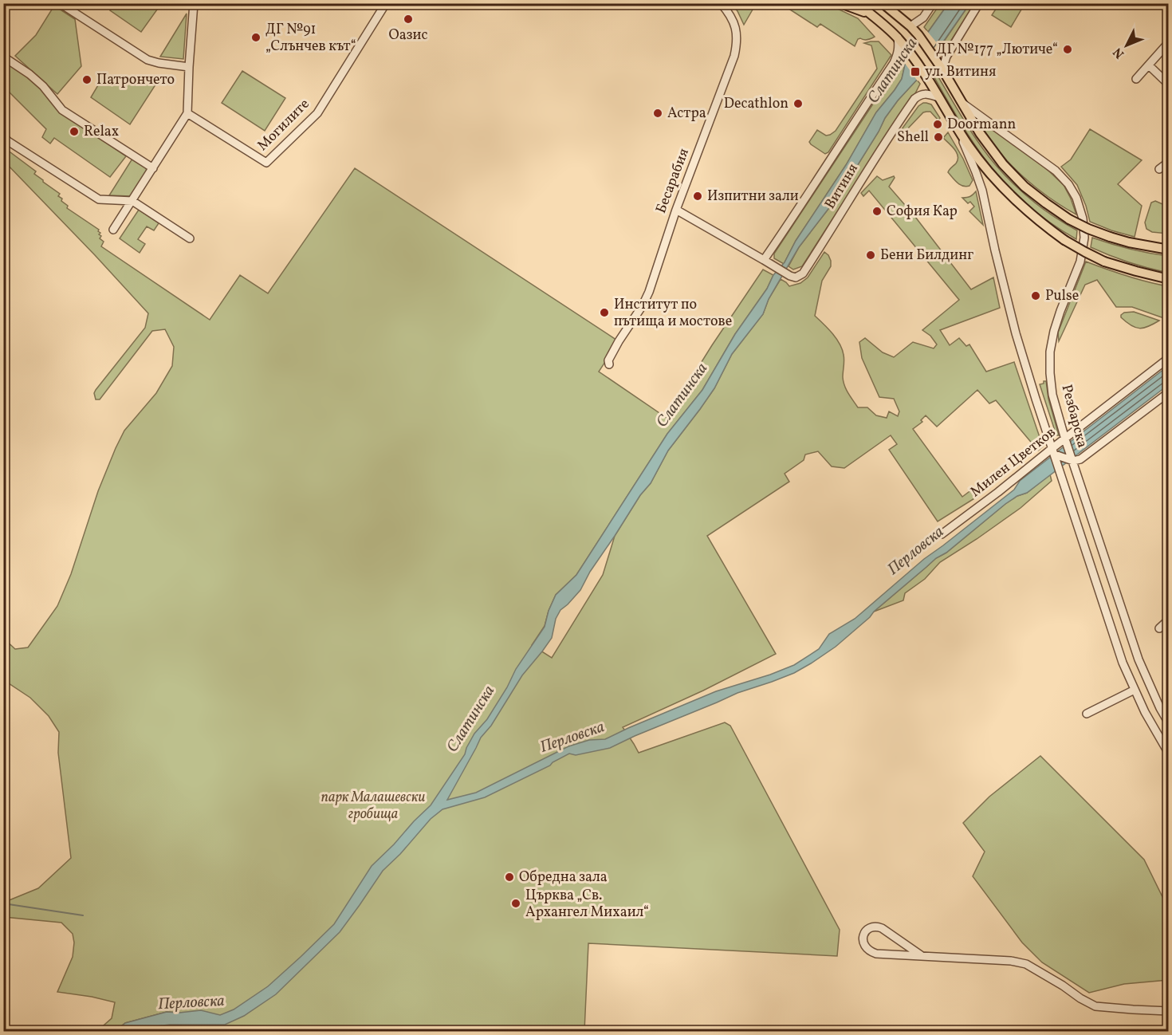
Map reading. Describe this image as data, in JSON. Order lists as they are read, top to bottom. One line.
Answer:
{"streets":{"street":["Могилите","Бесарабия","Витиня","Резбарска","Милен Цветков"]},"crossings":[["Бесарабия","Витиня"],["Резбарска","Милен Цветков"]],"water":["Слатинска","Перловска"],"parks":["парк Малашевски гробища"],"places":{"other":["Оазис","ДГ №91 „Слънчев кът“","ДГ №177 „Лютиче“","Патрончето","Decathlon","Астра","Doormann","Relax","Shell","Изпитни зали","София Кар","Бени Билдинг","Pulse","Институт по пътища и мостове","Обредна зала","Църква „Св. Архангел Михаил“"],"transit":["ул. Витиня"]},"north":"bottom left"}
